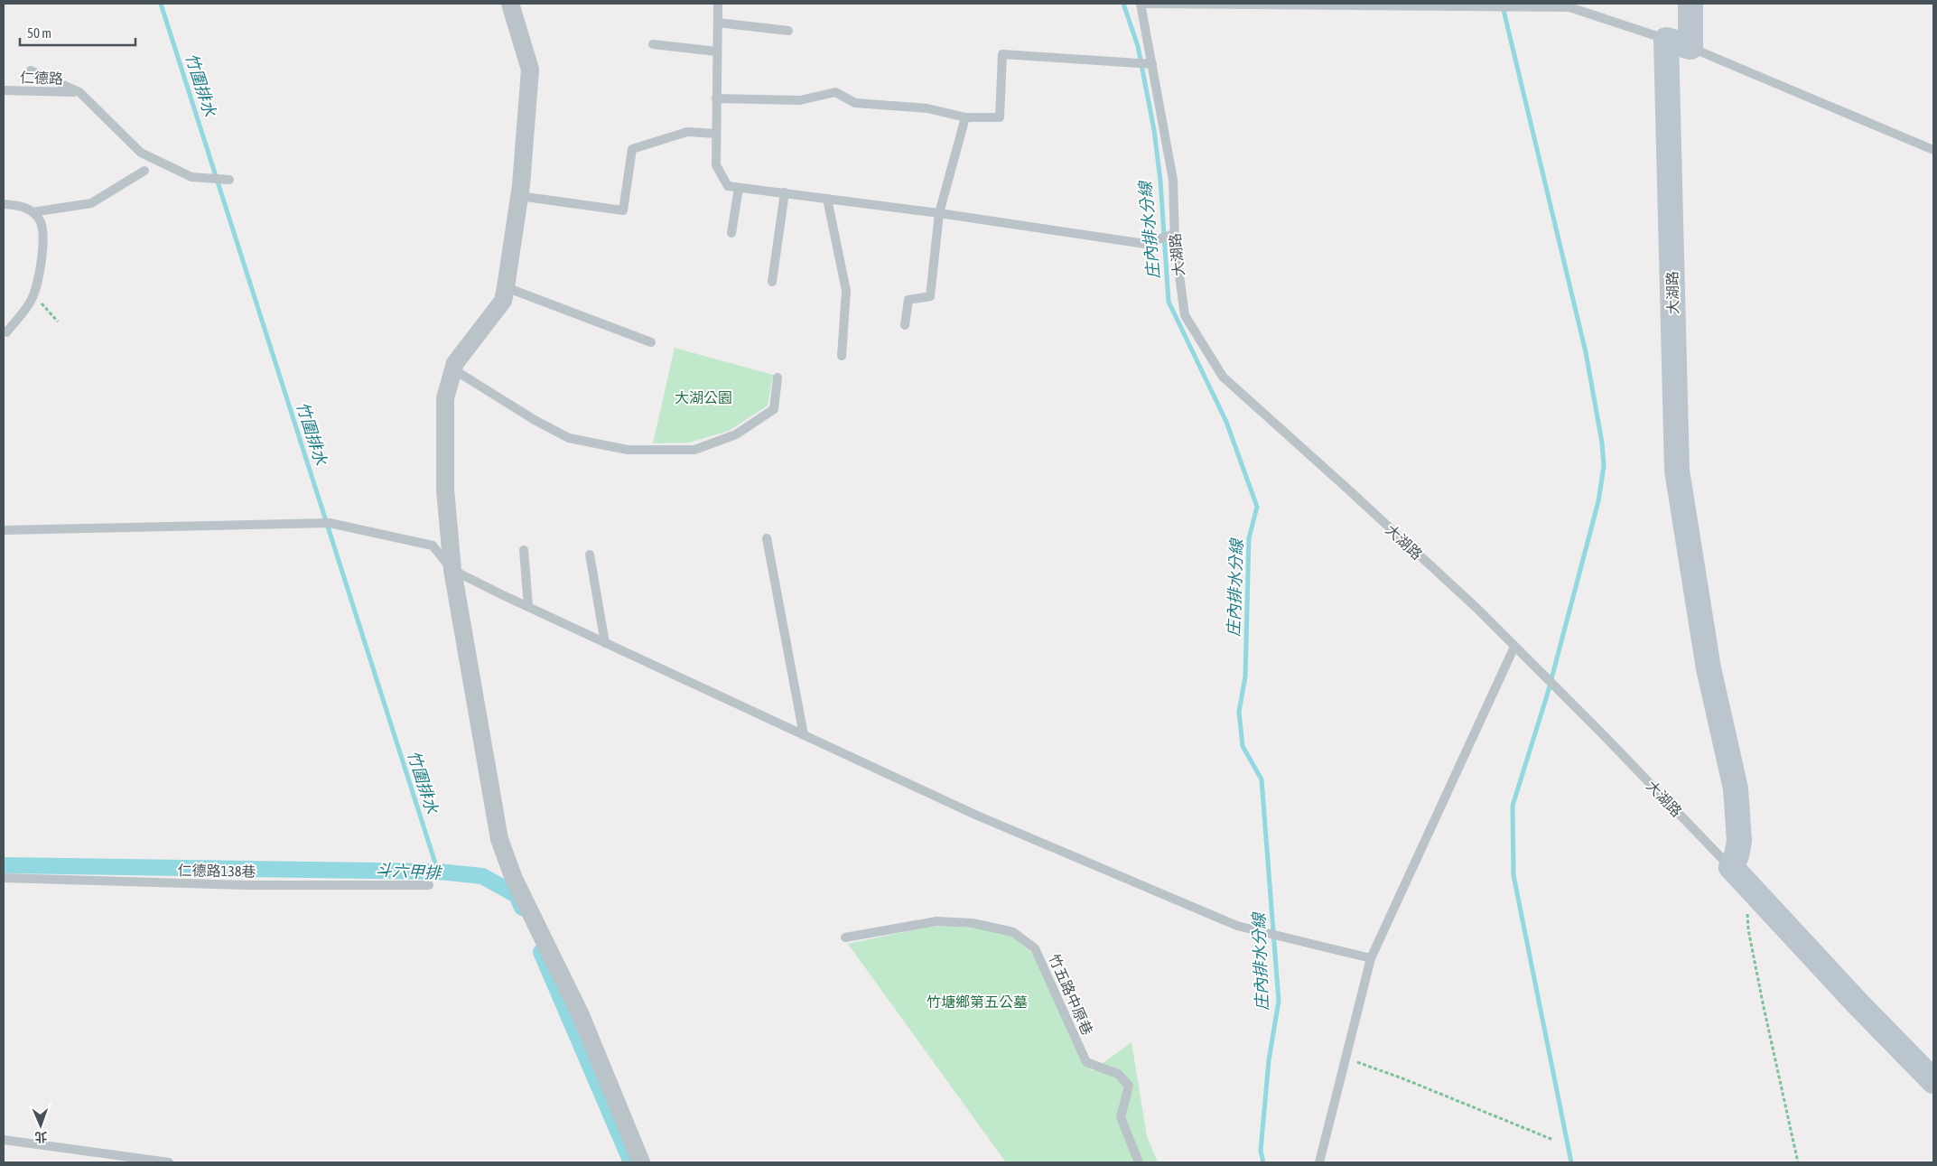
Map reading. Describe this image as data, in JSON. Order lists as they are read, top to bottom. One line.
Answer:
{"streets":{"street":["大湖路"],"lane":["仁德路","仁德路138巷","竹五路中原巷"]},"water":["竹圍排水","庄內排水分線","斗六甲排"],"parks":["大湖公園","竹塘鄉第五公墓"],"scale_bar":"50 m","north":"bottom"}
